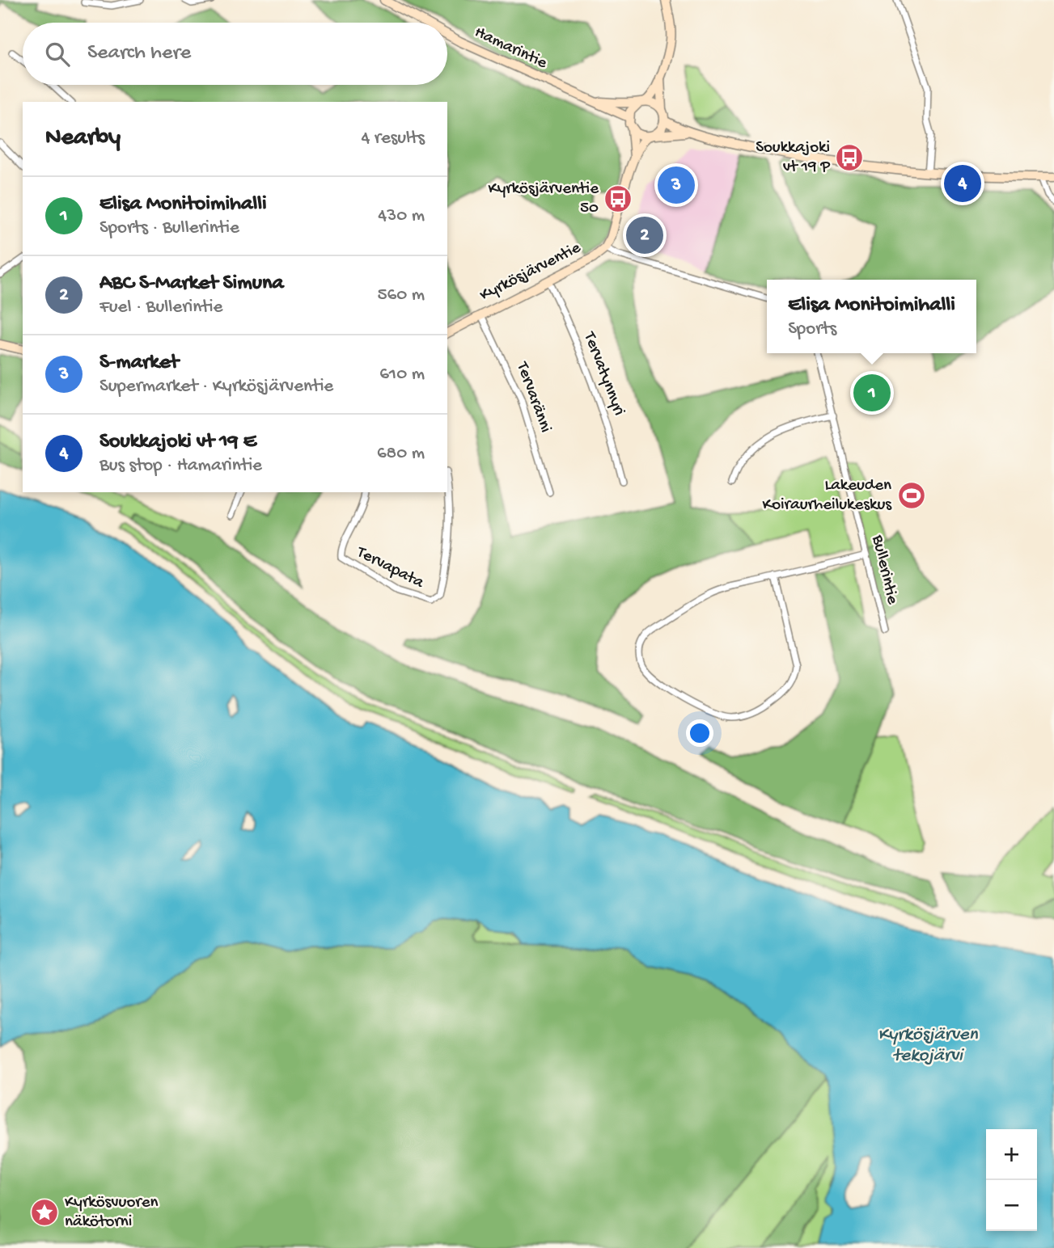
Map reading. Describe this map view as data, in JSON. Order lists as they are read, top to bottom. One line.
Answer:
{"streets":{"main road":["Hamarintie","Kyrkösjärventie"],"street":["Tervatynnyri","Tervaränni","Tervapata","Bullerintie"]},"crossings":[["Hamarintie","Kyrkösjärventie"],["Kyrkösjärventie","Tervatynnyri"],["Kyrkösjärventie","Tervaränni"]],"water":["Kyrkösjärven tekojärvi"],"places":{"bus stop":["Soukkajoki vt 19 P","Kyrkösjärventie 50"],"sports":["Lakeuden Koiraurheilukeskus"],"place":["Kyrkösvuoren näkötorni"]},"page":{"search":"Search here","heading":["Nearby","4 results"],"pins":["4","3","2","1"],"list":[{"mark":"1","name":"Elisa Monitoimihalli","note":"Sports · Bullerintie","value":"430 m"},{"mark":"2","name":"ABC S-Market Simuna","note":"Fuel · Bullerintie","value":"560 m"},{"mark":"3","name":"S-market","note":"Supermarket · Kyrkösjärventie","value":"610 m"},{"mark":"4","name":"Soukkajoki vt 19 E","note":"Bus stop · Hamarintie","value":"680 m"}],"popup":["Elisa Monitoimihalli","Sports"],"map_buttons":["+","−"]}}
